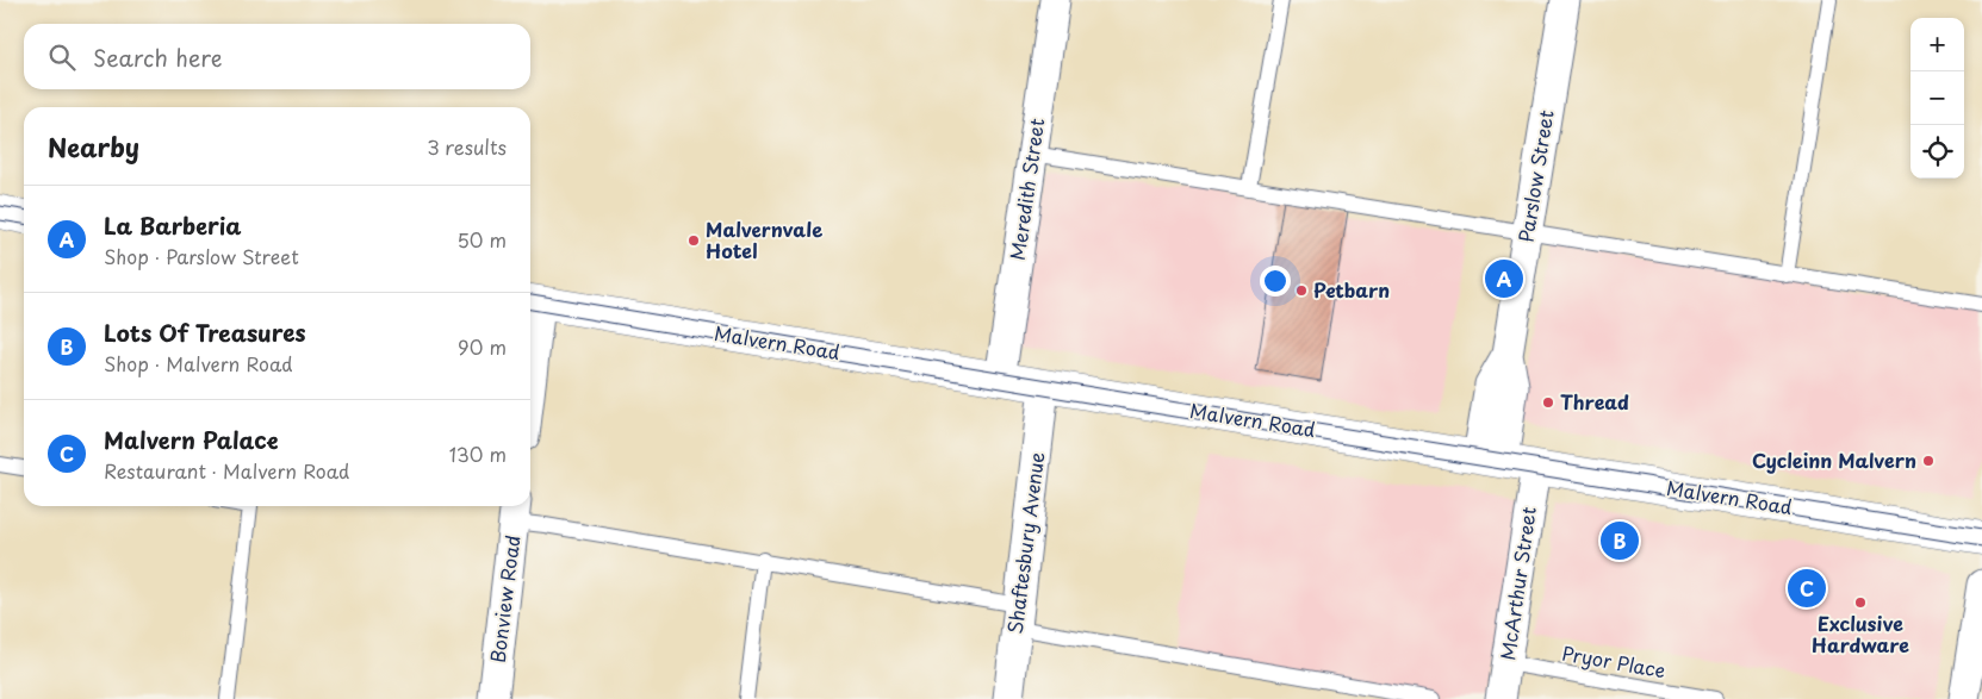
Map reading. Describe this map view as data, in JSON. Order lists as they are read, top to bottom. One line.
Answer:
{"streets":{"main road":["Malvern Road"],"street":["Parslow Street","Meredith Street","Shaftesbury Avenue","McArthur Street","Bonview Road"],"lane":["Pryor Place"]},"crossings":[["Parslow Street","Malvern Road"],["Meredith Street","Malvern Road"],["Malvern Road","Shaftesbury Avenue"],["Malvern Road","McArthur Street"],["McArthur Street","Pryor Place"]],"places":["Malvernvale Hotel","Petbarn","Thread","Cycleinn Malvern","Exclusive Hardware"],"page":{"map_buttons":["+","−"],"search":"Search here","heading":["Nearby","3 results"],"list":[{"mark":"A","name":"La Barberia","note":"Shop · Parslow Street","value":"50 m"},{"mark":"B","name":"Lots Of Treasures","note":"Shop · Malvern Road","value":"90 m"},{"mark":"C","name":"Malvern Palace","note":"Restaurant · Malvern Road","value":"130 m"}],"pins":["A","B","C"]}}
